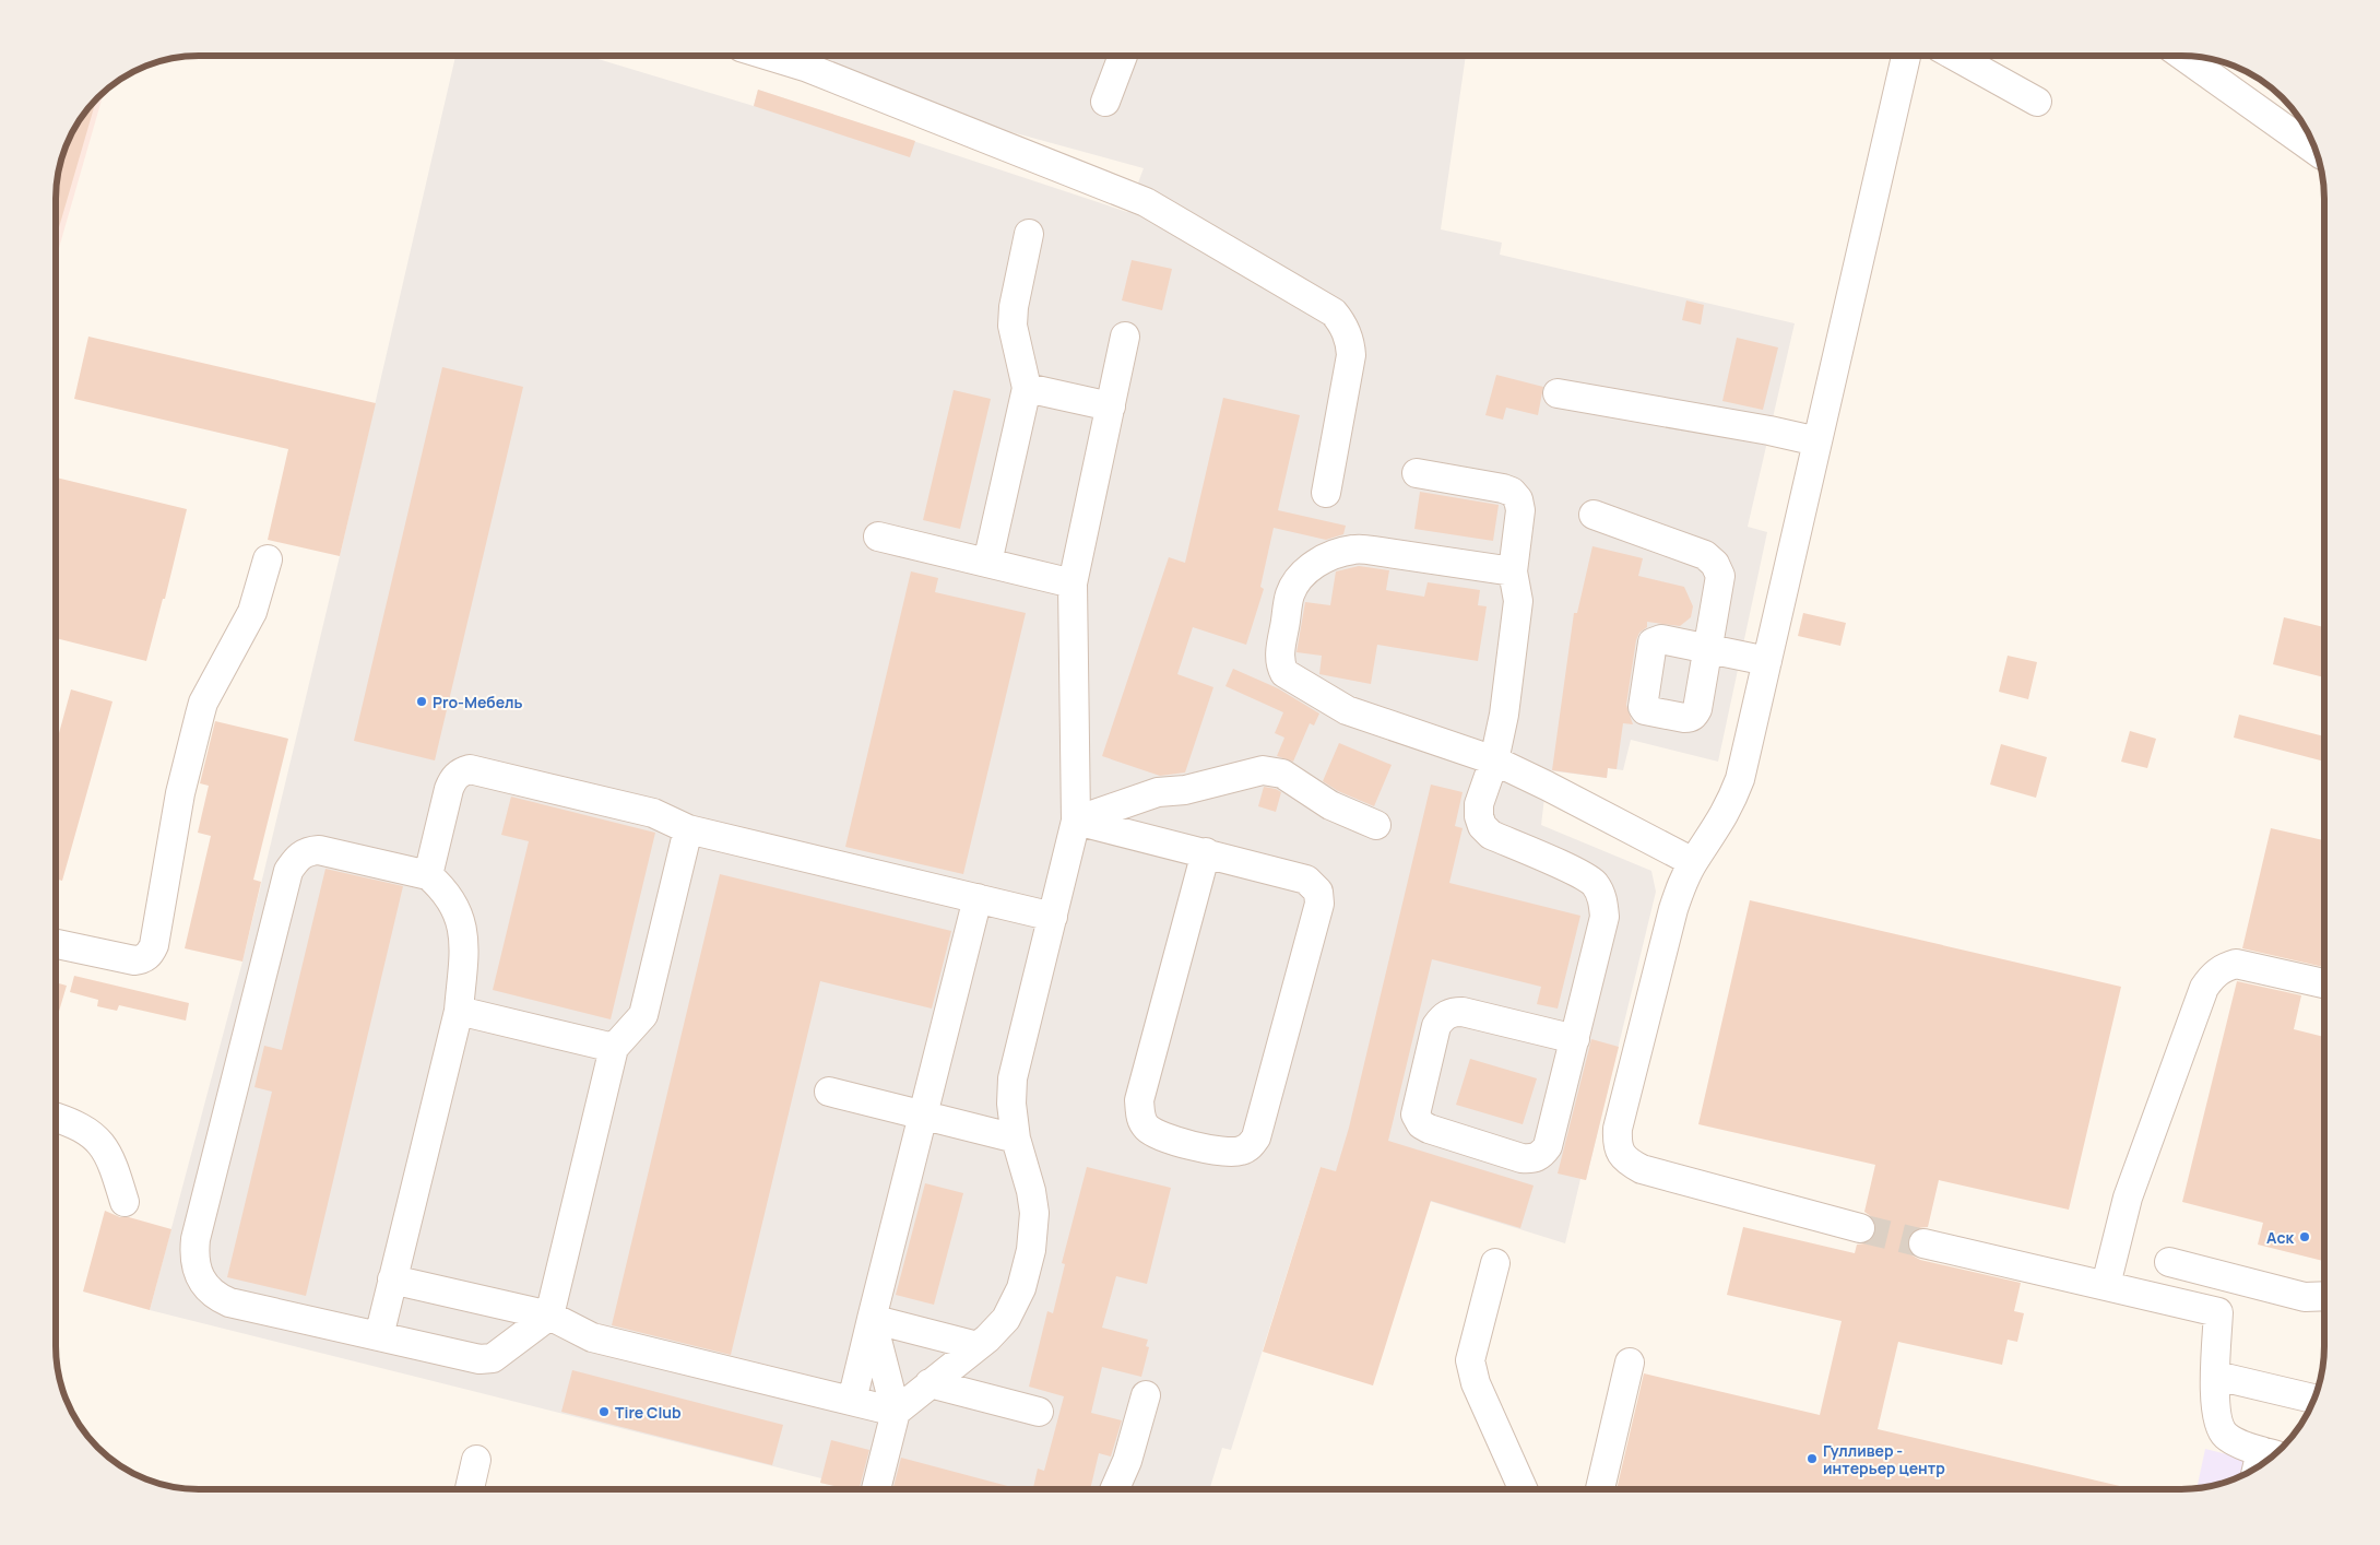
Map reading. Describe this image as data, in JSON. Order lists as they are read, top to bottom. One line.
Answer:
{"places":["Pro-Мебель","Аск","Tire Club","Гулливер - интерьер центр"]}
